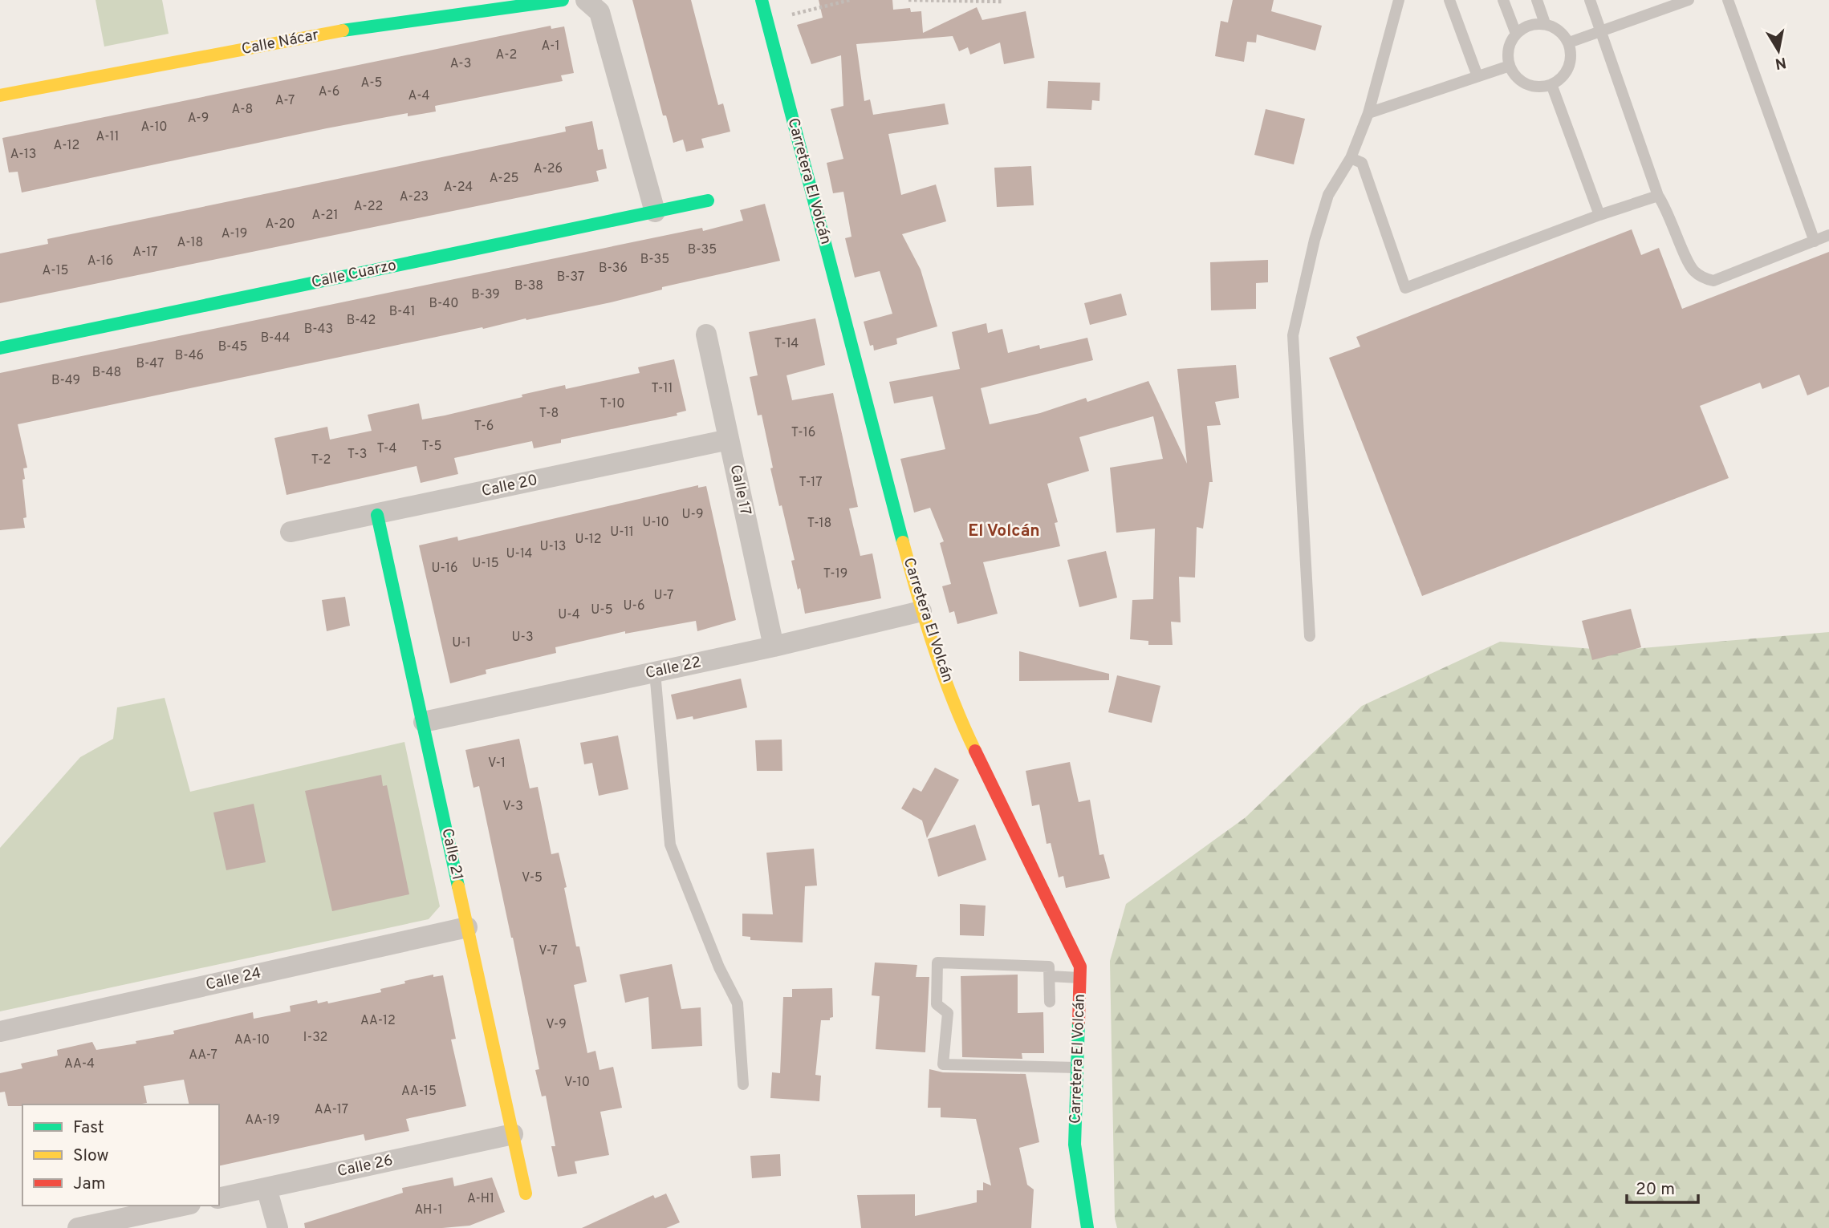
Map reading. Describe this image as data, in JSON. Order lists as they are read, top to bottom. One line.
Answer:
{"streets":{"street":["Calle Nácar","Carretera El Volcán","Calle Cuarzo","Calle 20","Calle 17","Calle 22","Calle 21","Calle 24","Calle 26"]},"crossings":[["Carretera El Volcán","Calle 22"],["Calle 20","Calle 17"],["Calle 20","Calle 21"],["Calle 17","Calle 22"],["Calle 22","Calle 21"],["Calle 21","Calle 24"],["Calle 21","Calle 26"]],"districts":["El Volcán"],"house_numbers":["A-1","A-2","A-3","A-5","A-6","A-4","A-7","A-8","A-9","A-10","A-11","A-12","A-13","A-26","A-25","A-24","A-23","A-22","A-21","A-20","A-19","A-18","B-35","A-17","B-35","A-16","B-36","A-15","B-37","B-38","B-39","B-40","B-41","B-42","B-43","B-44","T-14","B-45","B-46","B-47","B-48","B-49","T-11","T-10","T-8","T-6","T-16","T-5","T-4","T-3","T-2","T-17","U-9","U-10","T-18","U-11","U-12","U-13","U-14","U-15","U-16","T-19","U-7","U-6","U-5","U-4","U-3","U-1","V-1","V-3","V-5","V-7","AA-12","V-9","I-32","AA-10","AA-7","AA-4","V-10","AA-15","AA-17","AA-19","A-H1","AH-1"],"legend":["Fast","Slow","Jam"],"scale_bar":"20 m","north":"bottom"}
